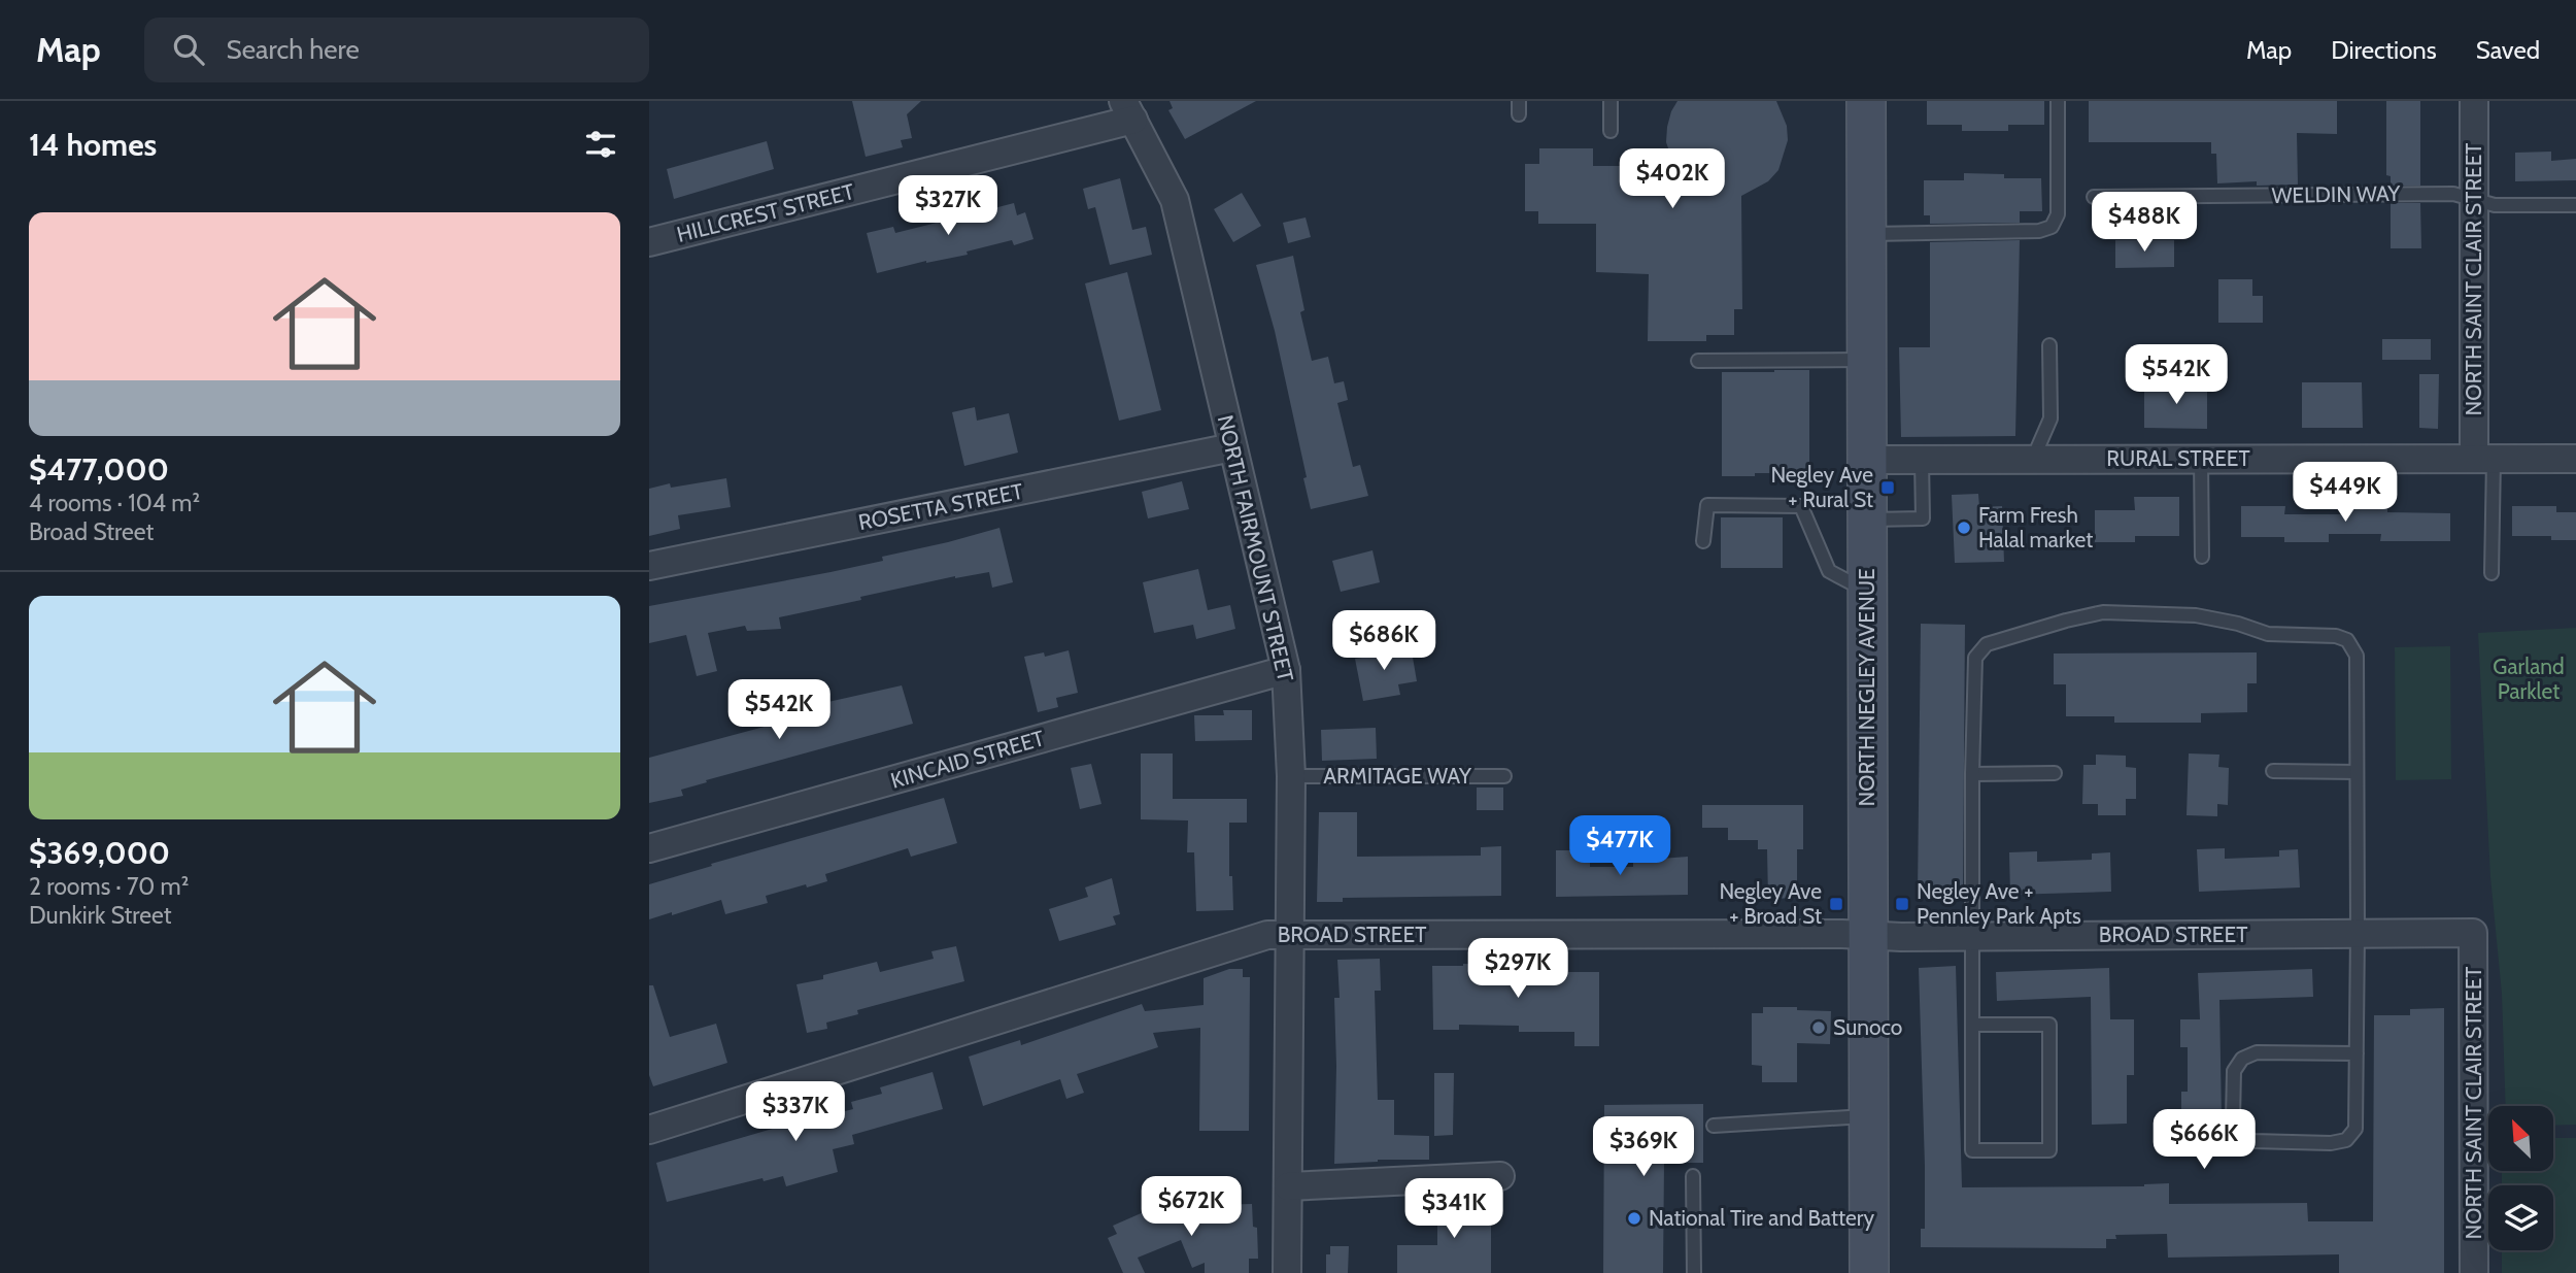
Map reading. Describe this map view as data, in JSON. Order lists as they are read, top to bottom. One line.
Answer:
{"streets":{"main road":["NORTH NEGLEY AVENUE"],"street":["HILLCREST STREET","NORTH SAINT CLAIR STREET","RURAL STREET","ROSETTA STREET","NORTH FAIRMOUNT STREET","KINCAID STREET","BROAD STREET"],"lane":["WELDIN WAY","ARMITAGE WAY"]},"crossings":[["WELDIN WAY","NORTH SAINT CLAIR STREET"],["HILLCREST STREET","NORTH FAIRMOUNT STREET"],["NORTH SAINT CLAIR STREET","RURAL STREET"],["NORTH SAINT CLAIR STREET","BROAD STREET"],["RURAL STREET","NORTH NEGLEY AVENUE"],["ROSETTA STREET","NORTH FAIRMOUNT STREET"],["NORTH FAIRMOUNT STREET","KINCAID STREET"],["NORTH FAIRMOUNT STREET","ARMITAGE WAY"],["NORTH FAIRMOUNT STREET","BROAD STREET"],["NORTH NEGLEY AVENUE","BROAD STREET"]],"parks":["Garland Parklet"],"places":{"transit":["Negley Ave + Rural St","Negley Ave + Broad St","Negley Ave + Pennley Park Apts"],"other":["Farm Fresh Halal market","Sunoco","National Tire and Battery"]},"north":"top left","page":{"header":"Map","search":"Search here","nav":["Map","Directions","Saved"],"heading":"14 homes","price":["$402K","$327K","$488K","$542K","$449K","$686K","$542K","$477K","$297K","$337K","$666K","$369K","$672K","$341K"],"list":[{"name":"$477,000","note":"4 rooms · 104 m² · Broad Street"},{"name":"$369,000","note":"2 rooms · 70 m² · Dunkirk Street"}]}}
